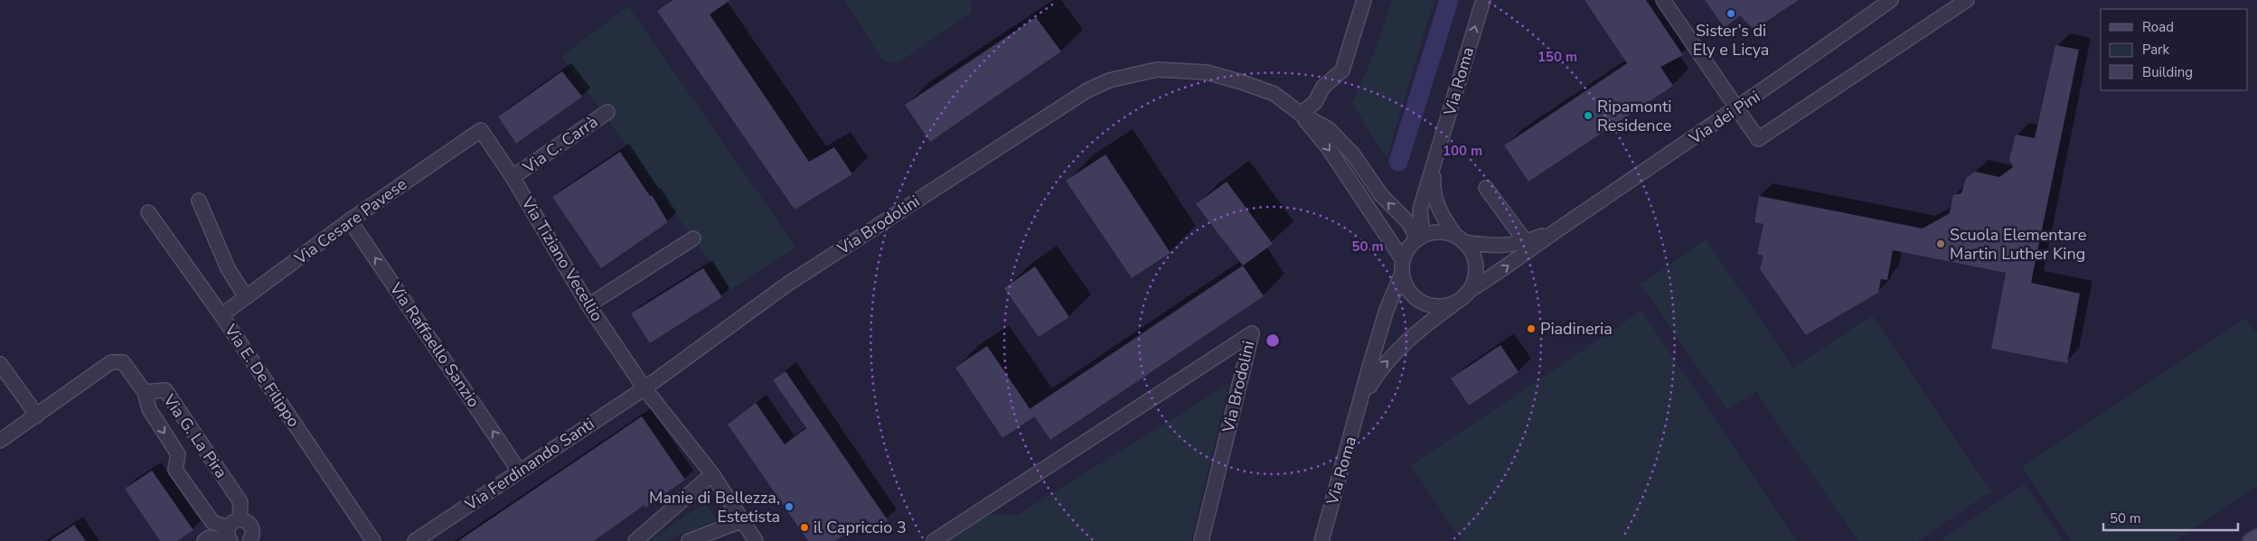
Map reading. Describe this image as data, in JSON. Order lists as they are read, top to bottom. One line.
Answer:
{"streets":{"street":["Via Roma","Via dei Pini","Via C. Carrà","Via Cesare Pavese","Via Brodolini","Via Tiziano Vecellio","Via Raffaello Sanzio","Via E. De Filippo","Via G. La Pira","Via Ferdinando Santi"]},"crossings":[["Via Roma","Via dei Pini"],["Via Roma","Via Brodolini"],["Via dei Pini","Via Brodolini"],["Via C. Carrà","Via Tiziano Vecellio"],["Via Cesare Pavese","Via Tiziano Vecellio"],["Via Cesare Pavese","Via Raffaello Sanzio"],["Via Cesare Pavese","Via E. De Filippo"],["Via Brodolini","Via Tiziano Vecellio"],["Via Brodolini","Via Ferdinando Santi"],["Via Tiziano Vecellio","Via Ferdinando Santi"],["Via Raffaello Sanzio","Via Ferdinando Santi"]],"one_way":["Via Raffaello Sanzio"],"places":["Sister’s di Ely e Licya","Ripamonti Residence","Scuola Elementare Martin Luther King","Piadineria","Manie di Bellezza, Estetista","il Capriccio 3"],"legend":["Road","Park","Building"],"scale_bar":"50 m","rings":["150 m","100 m","50 m"]}
